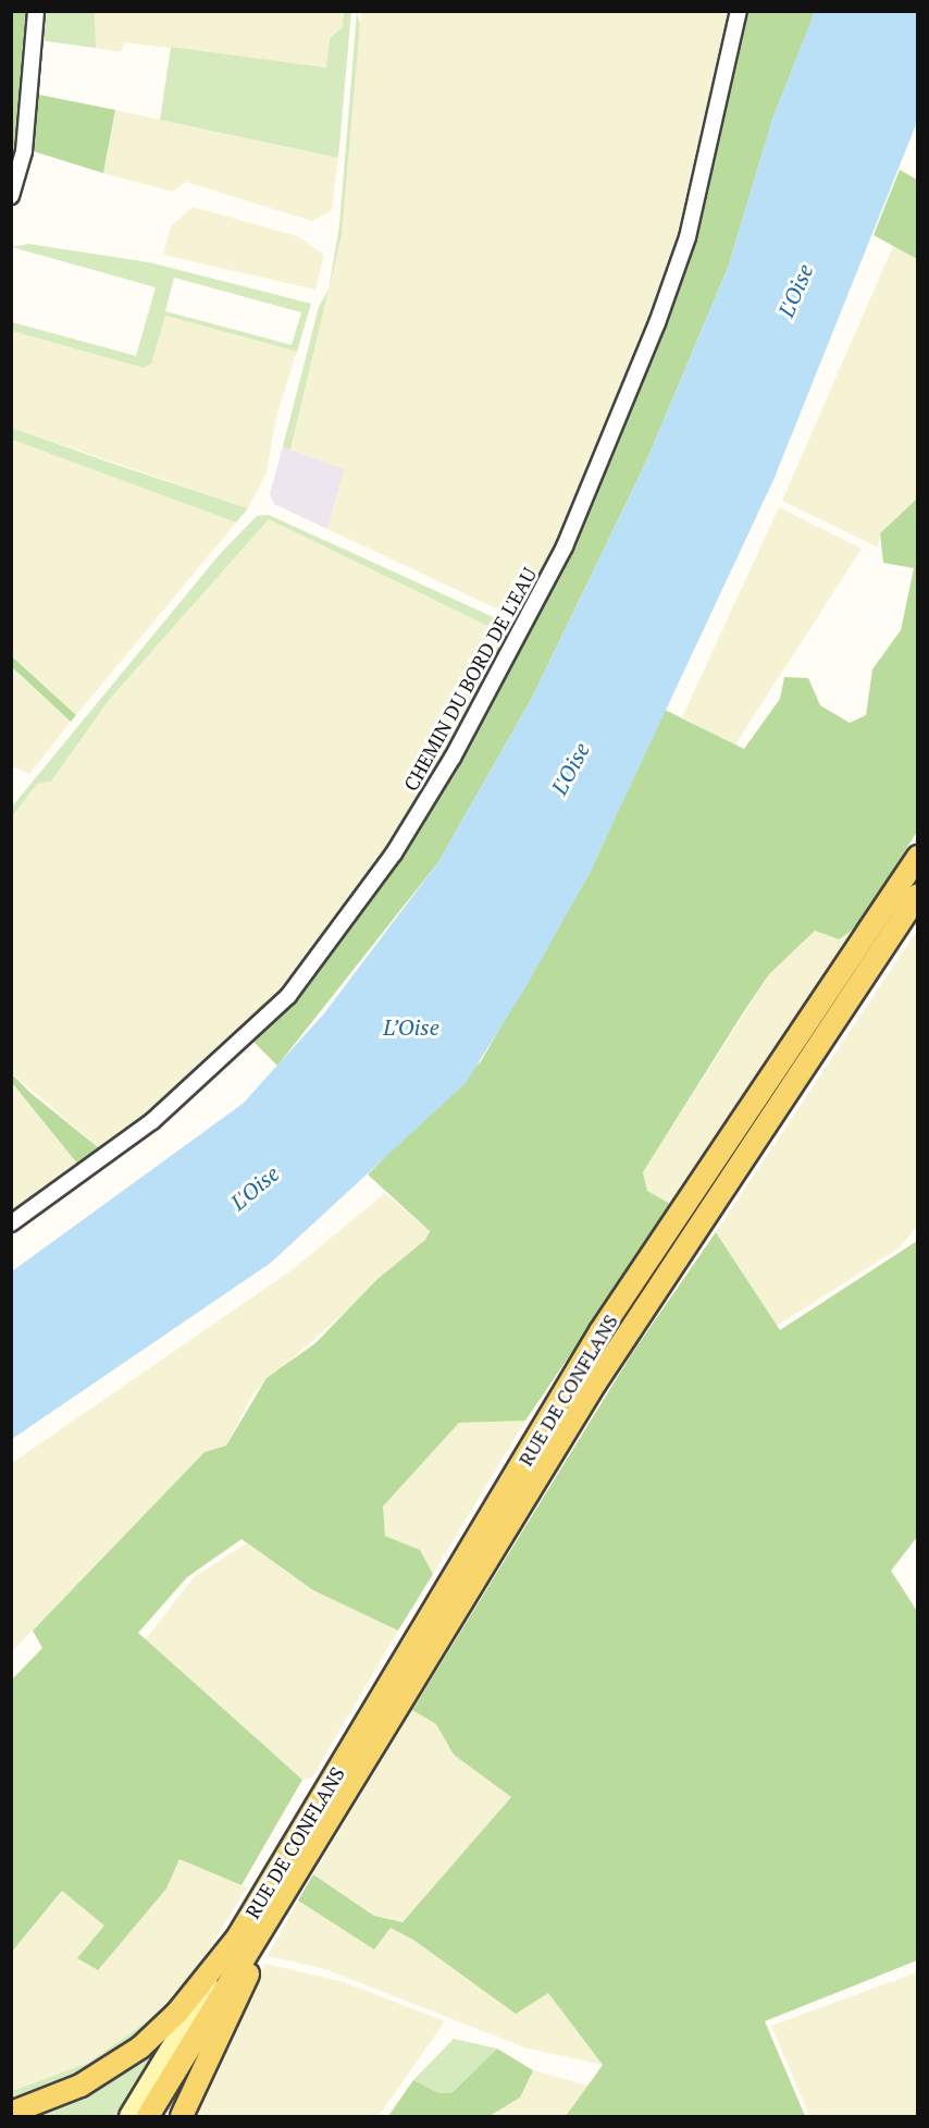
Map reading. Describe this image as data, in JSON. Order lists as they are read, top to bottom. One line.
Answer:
{"streets":{"main road":["RUE DE CONFLANS"],"street":["CHEMIN DU BORD DE L'EAU"]},"water":["L'Oise","L’Oise"]}
